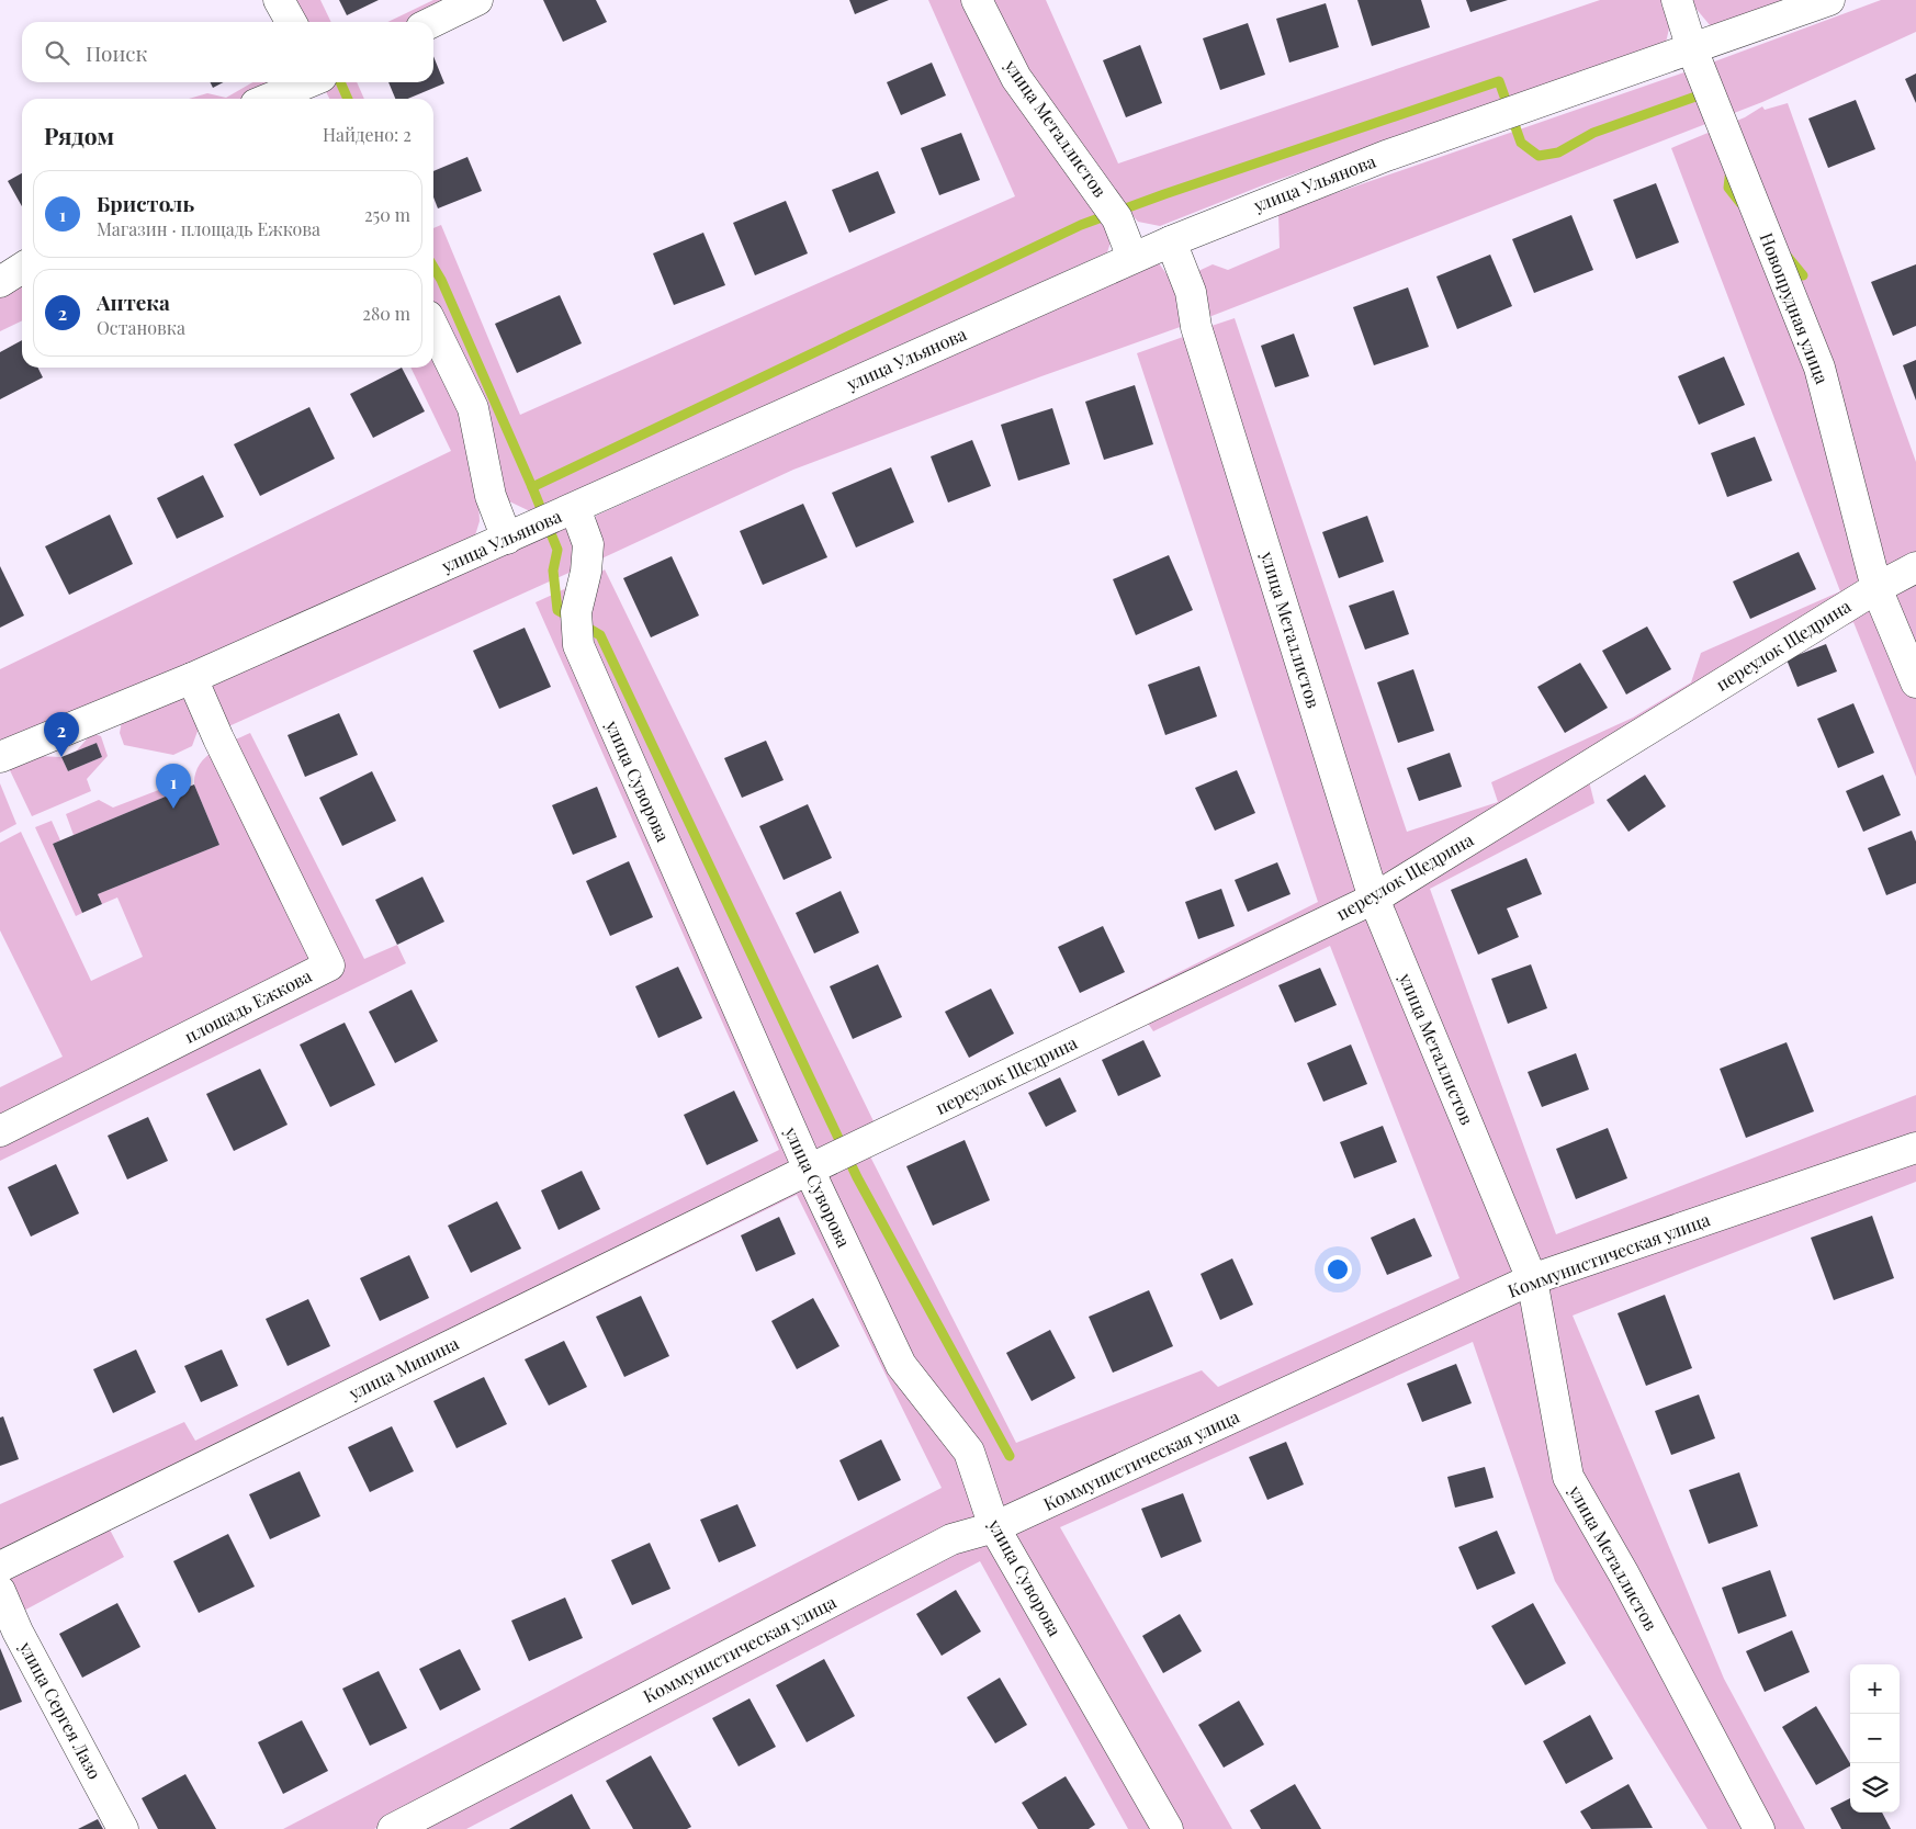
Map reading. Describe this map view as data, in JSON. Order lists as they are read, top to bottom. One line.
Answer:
{"streets":{"street":["улица Металлистов","улица Ульянова","Новопрудная улица","переулок Щедрина","улица Суворова","площадь Ежкова","Коммунистическая улица","улица Минина","улица Сергея Лазо"]},"crossings":[["улица Металлистов","улица Ульянова"],["улица Металлистов","переулок Щедрина"],["улица Металлистов","Коммунистическая улица"],["улица Ульянова","Новопрудная улица"],["улица Ульянова","улица Суворова"],["улица Ульянова","площадь Ежкова"],["Новопрудная улица","переулок Щедрина"],["переулок Щедрина","улица Суворова"],["переулок Щедрина","улица Минина"],["улица Суворова","Коммунистическая улица"],["улица Суворова","улица Минина"]],"page":{"search":"Поиск","heading":["Рядом","Найдено: 2"],"list":[{"mark":"1","name":"Бристоль","note":"Магазин · площадь Ежкова","value":"250 m"},{"mark":"2","name":"Аптека","note":"Остановка","value":"280 m"}],"pins":["2","1"],"map_buttons":["+","−"]}}
